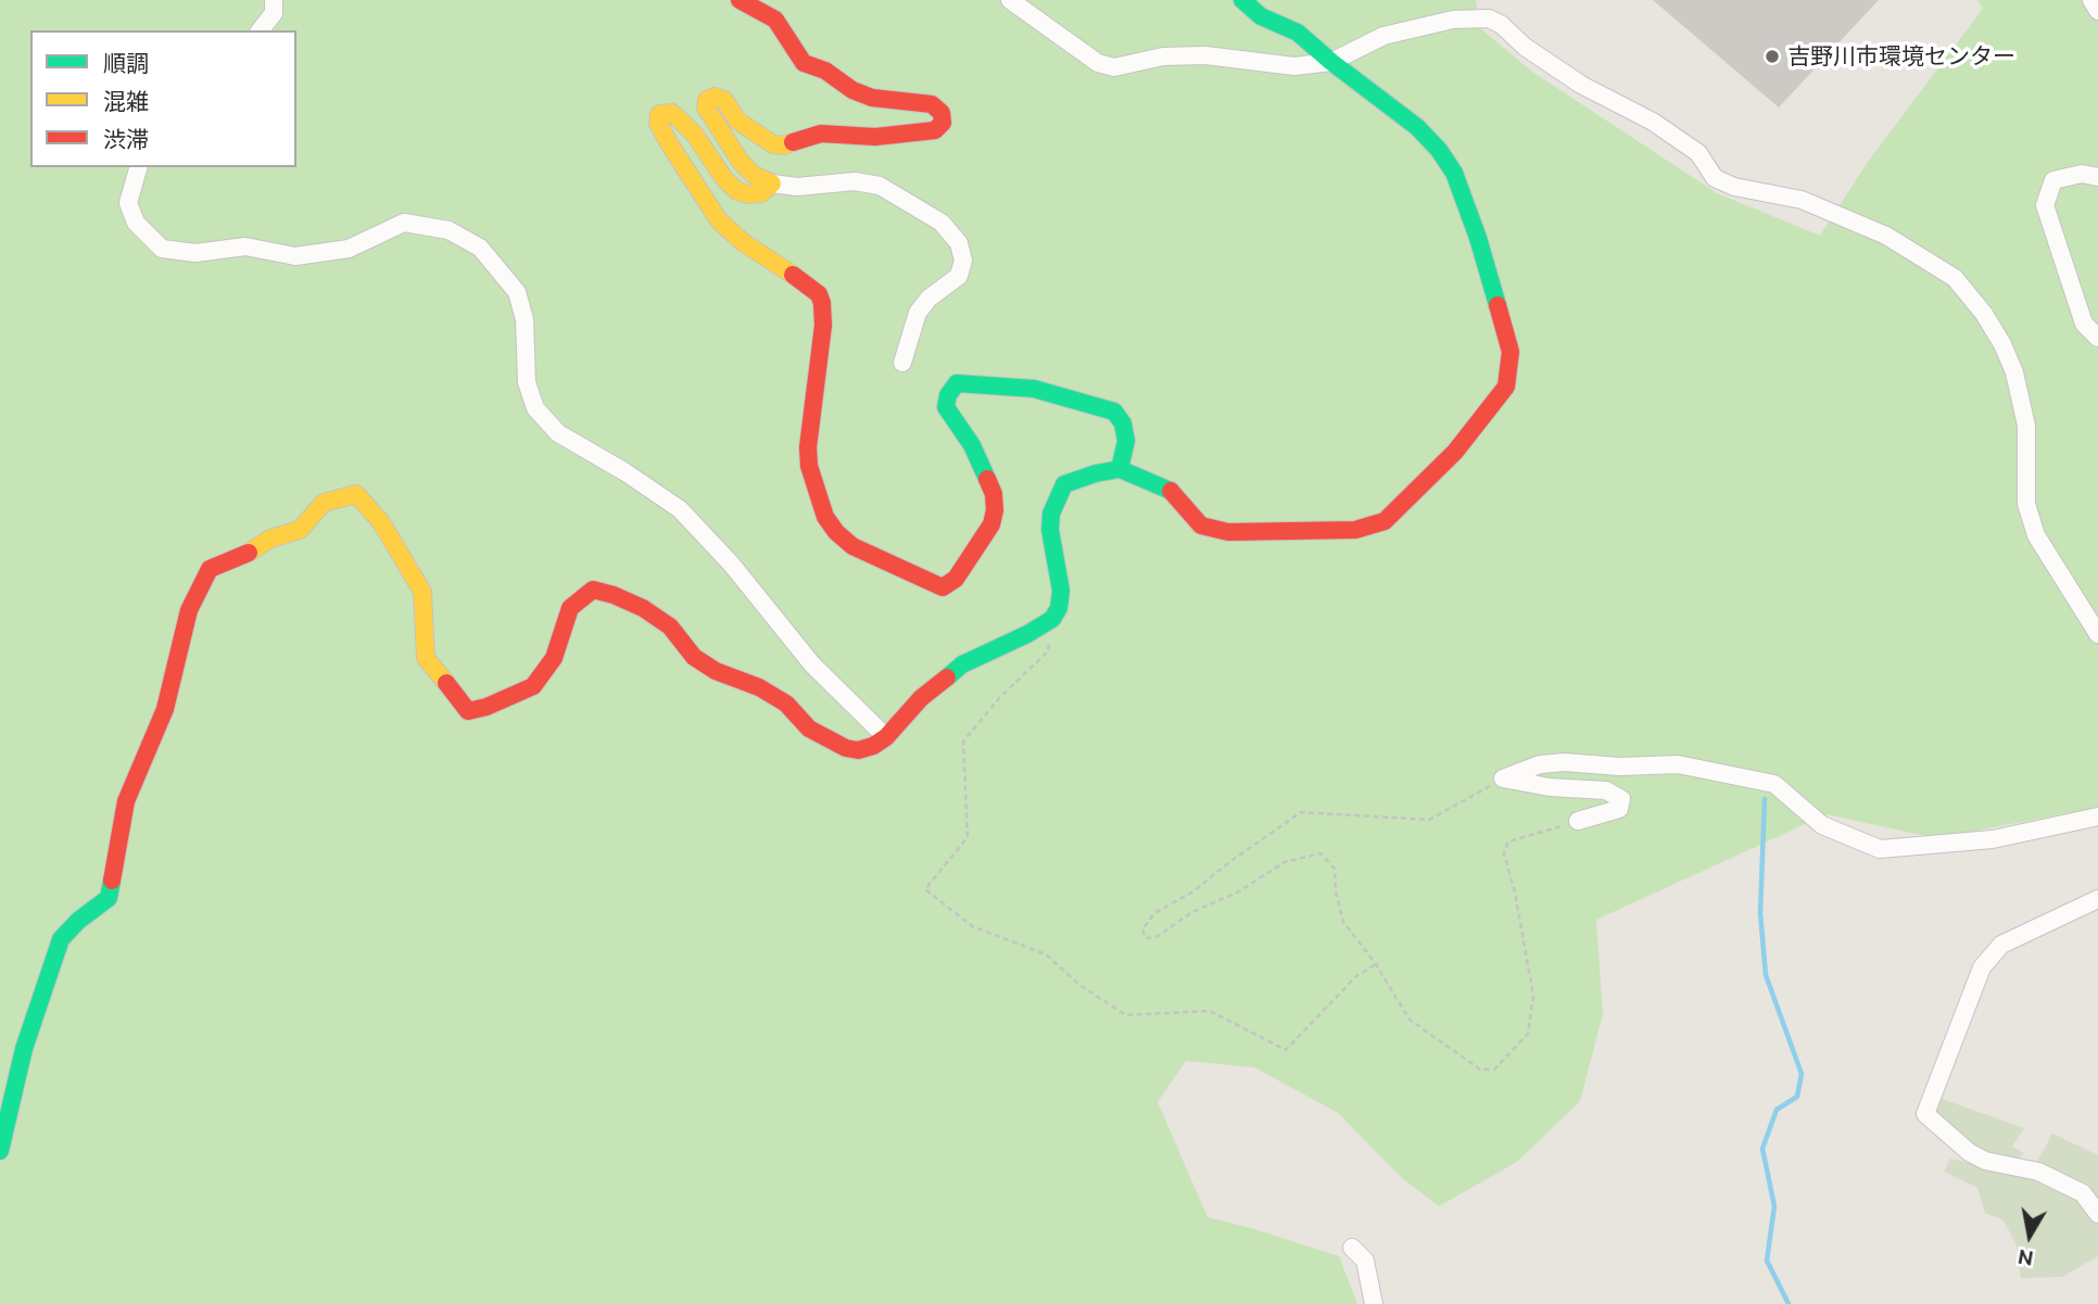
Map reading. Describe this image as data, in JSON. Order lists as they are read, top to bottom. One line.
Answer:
{"places":["吉野川市環境センター"],"legend":["順調","混雑","渋滞"],"north":"bottom"}
